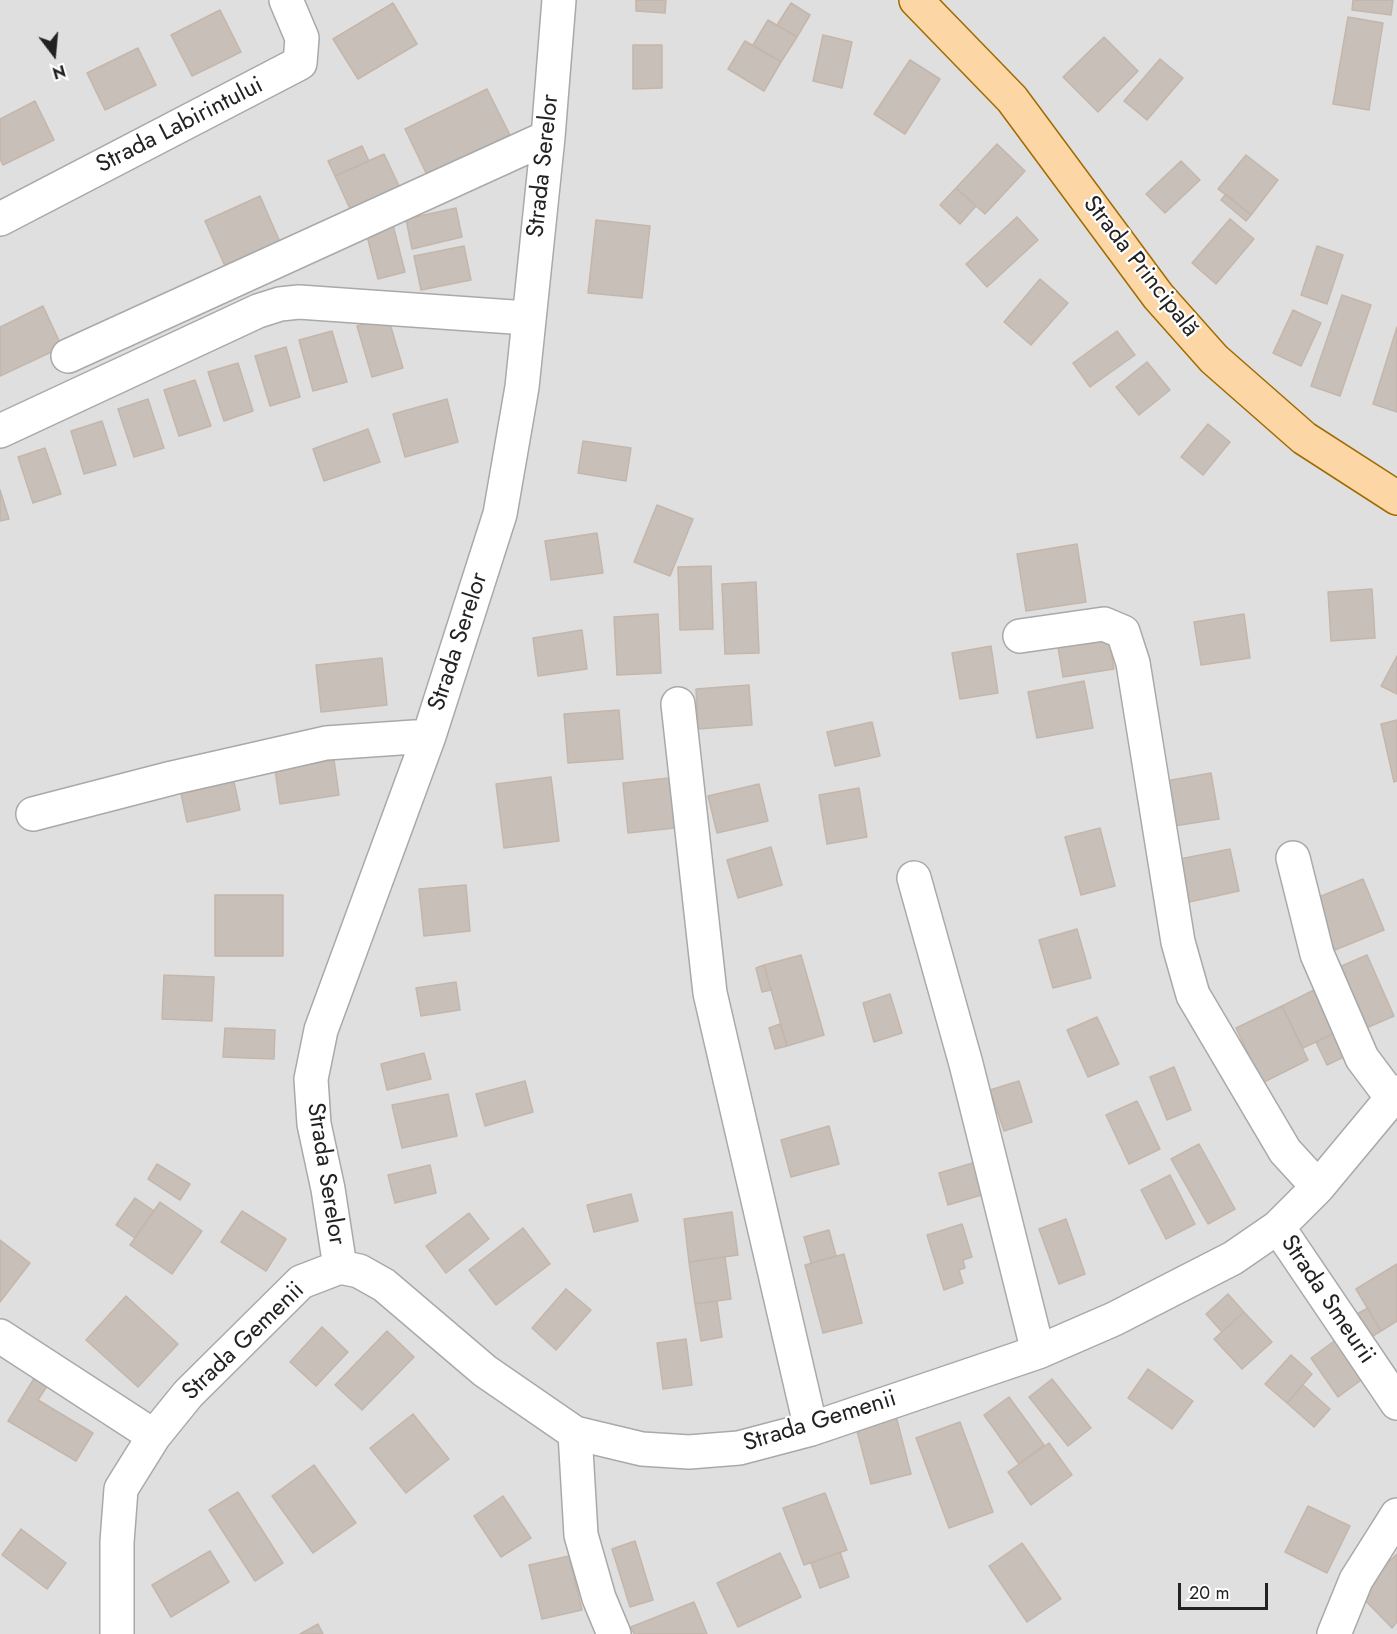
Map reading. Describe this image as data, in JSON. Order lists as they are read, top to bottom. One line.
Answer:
{"streets":{"main road":["Strada Principală"],"street":["Strada Labirintului","Strada Serelor","Strada Smeurii","Strada Gemenii"]},"crossings":[["Strada Serelor","Strada Gemenii"],["Strada Smeurii","Strada Gemenii"]],"scale_bar":"20 m","north":"bottom"}
